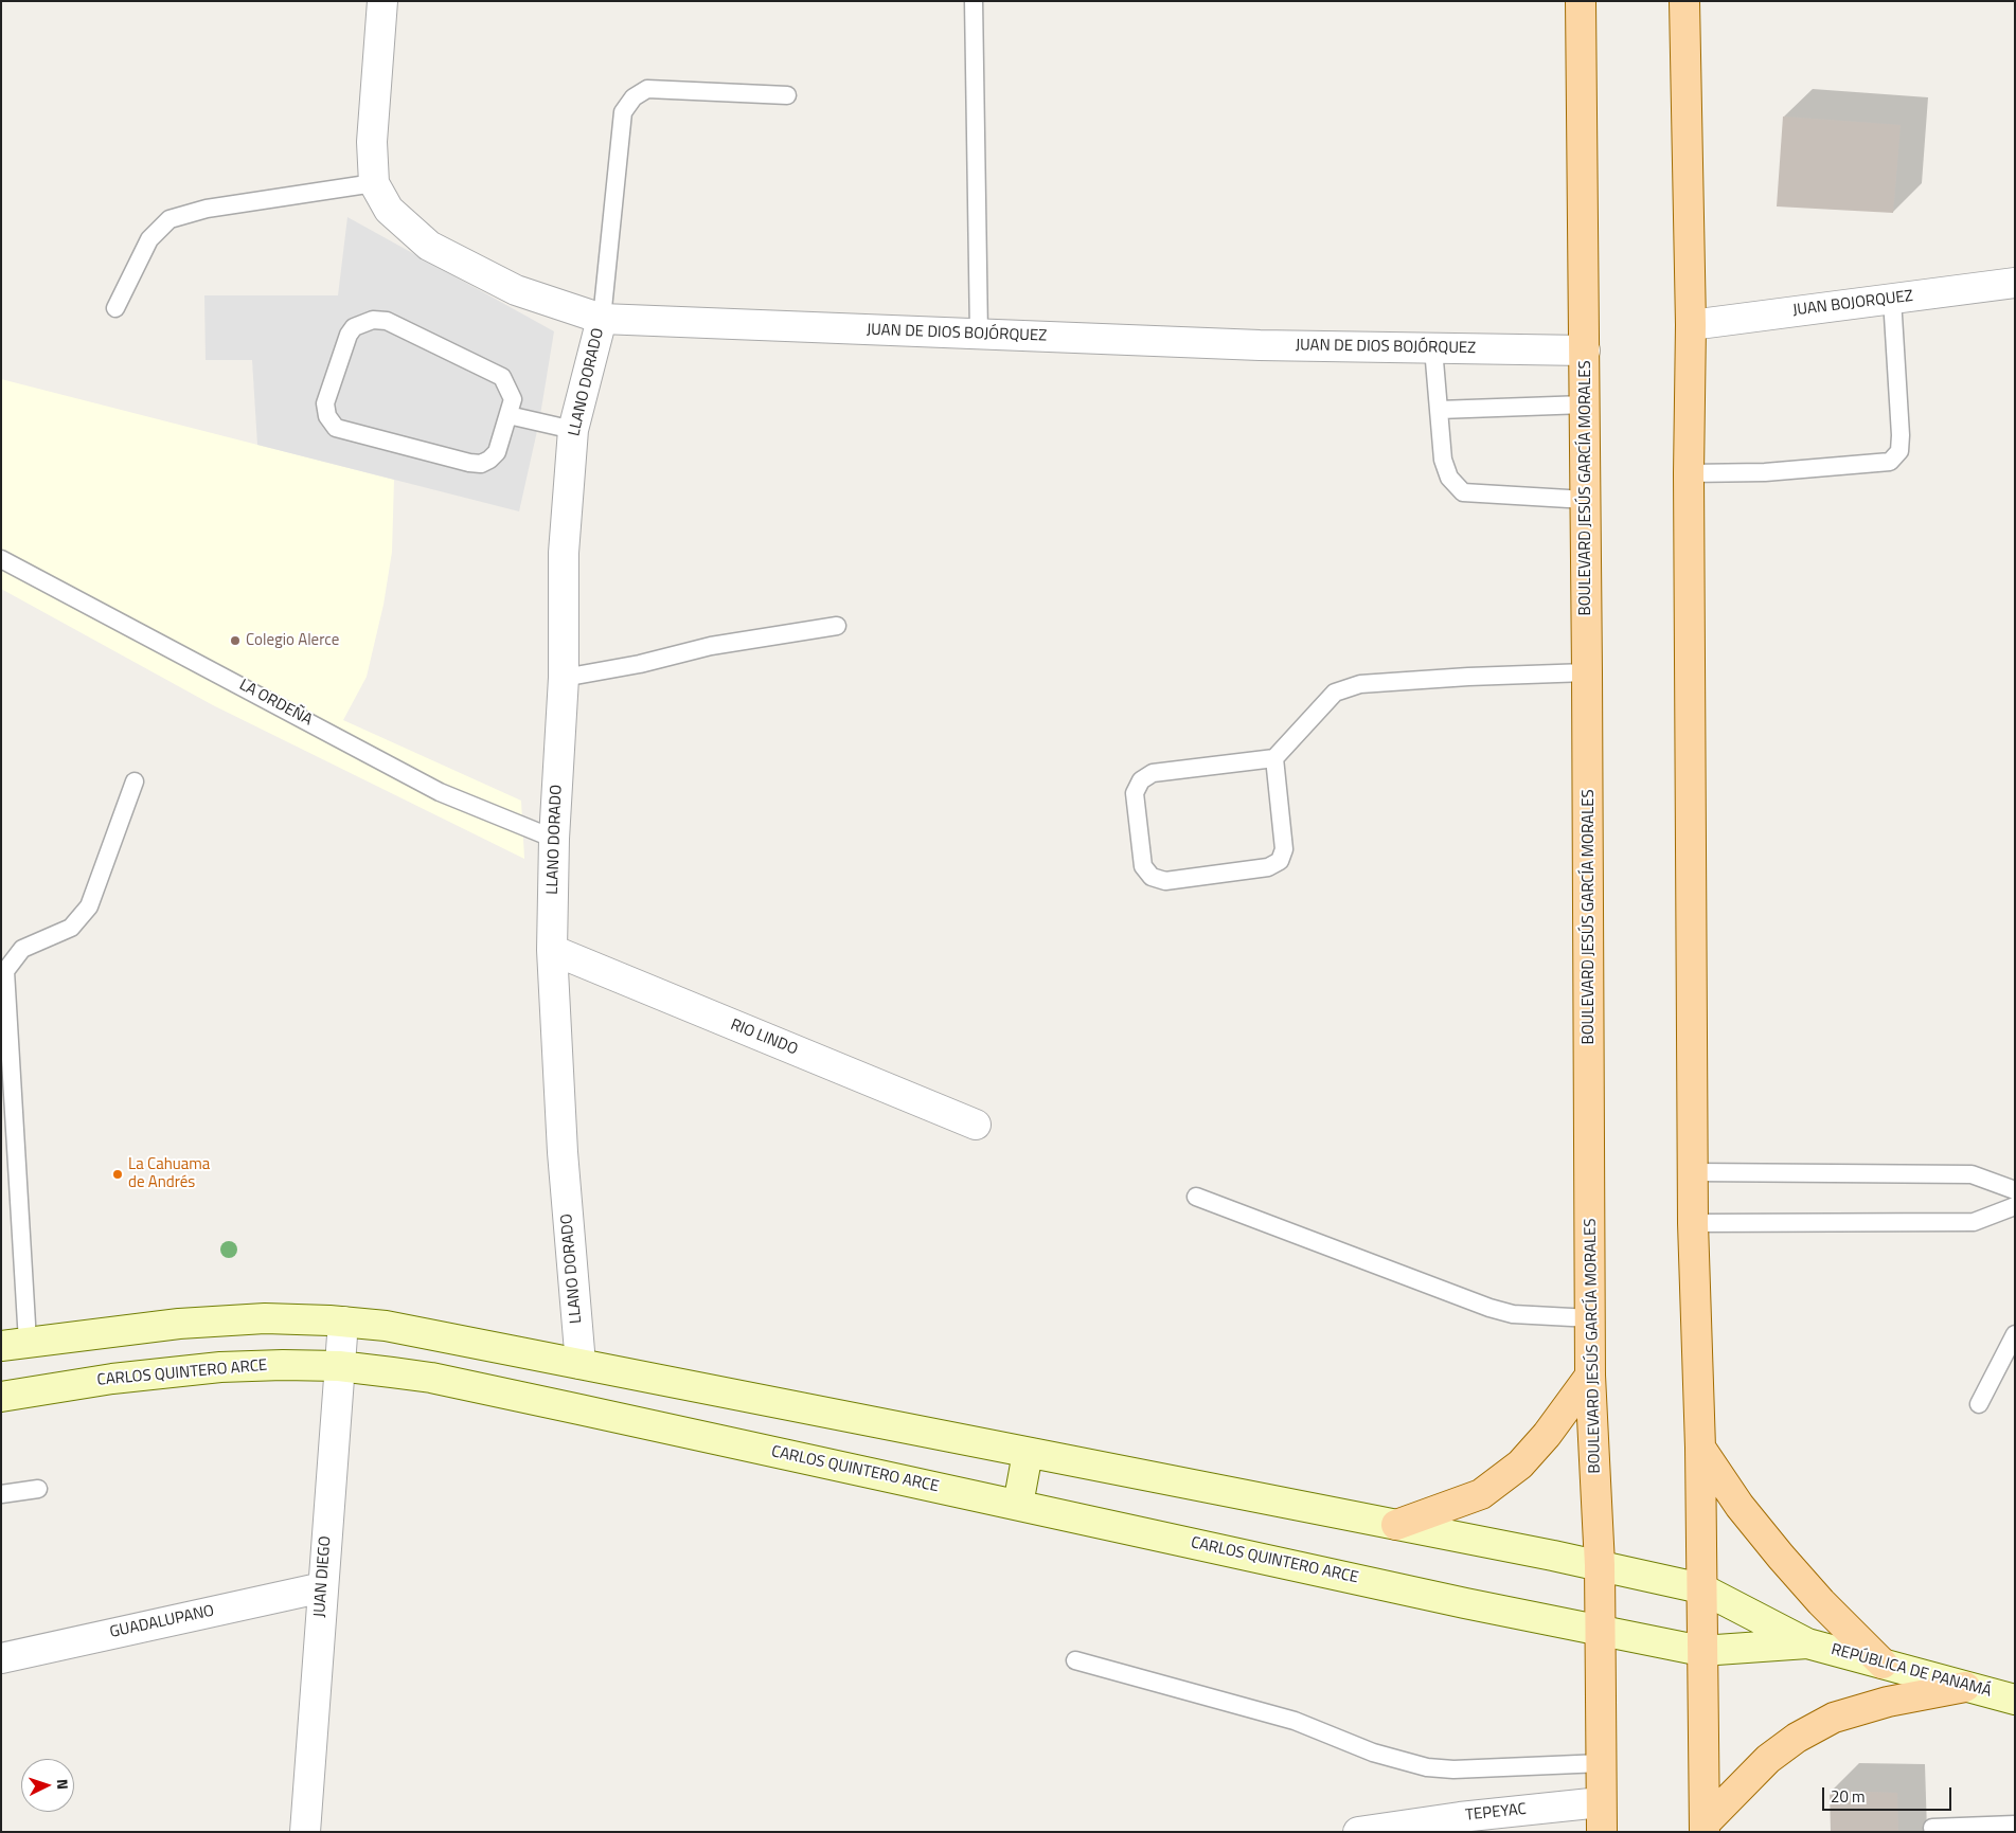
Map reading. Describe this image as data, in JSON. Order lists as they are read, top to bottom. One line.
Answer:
{"streets":{"main road":["BOULEVARD JESÚS GARCÍA MORALES","CARLOS QUINTERO ARCE","REPÚBLICA DE PANAMÁ"],"street":["JUAN BOJORQUEZ","JUAN DE DIOS BOJÓRQUEZ","LLANO DORADO","RIO LINDO","JUAN DIEGO","GUADALUPANO","TEPEYAC"],"lane":["LA ORDEÑA"]},"crossings":[["JUAN DE DIOS BOJÓRQUEZ","LLANO DORADO"],["JUAN DE DIOS BOJÓRQUEZ","BOULEVARD JESÚS GARCÍA MORALES"],["LLANO DORADO","LA ORDEÑA"],["LLANO DORADO","RIO LINDO"],["BOULEVARD JESÚS GARCÍA MORALES","CARLOS QUINTERO ARCE"],["BOULEVARD JESÚS GARCÍA MORALES","TEPEYAC"],["CARLOS QUINTERO ARCE","JUAN DIEGO"],["CARLOS QUINTERO ARCE","REPÚBLICA DE PANAMÁ"],["JUAN DIEGO","GUADALUPANO"]],"places":["Colegio Alerce","La Cahuama de Andrés"],"scale_bar":"20 m","north":"right"}
